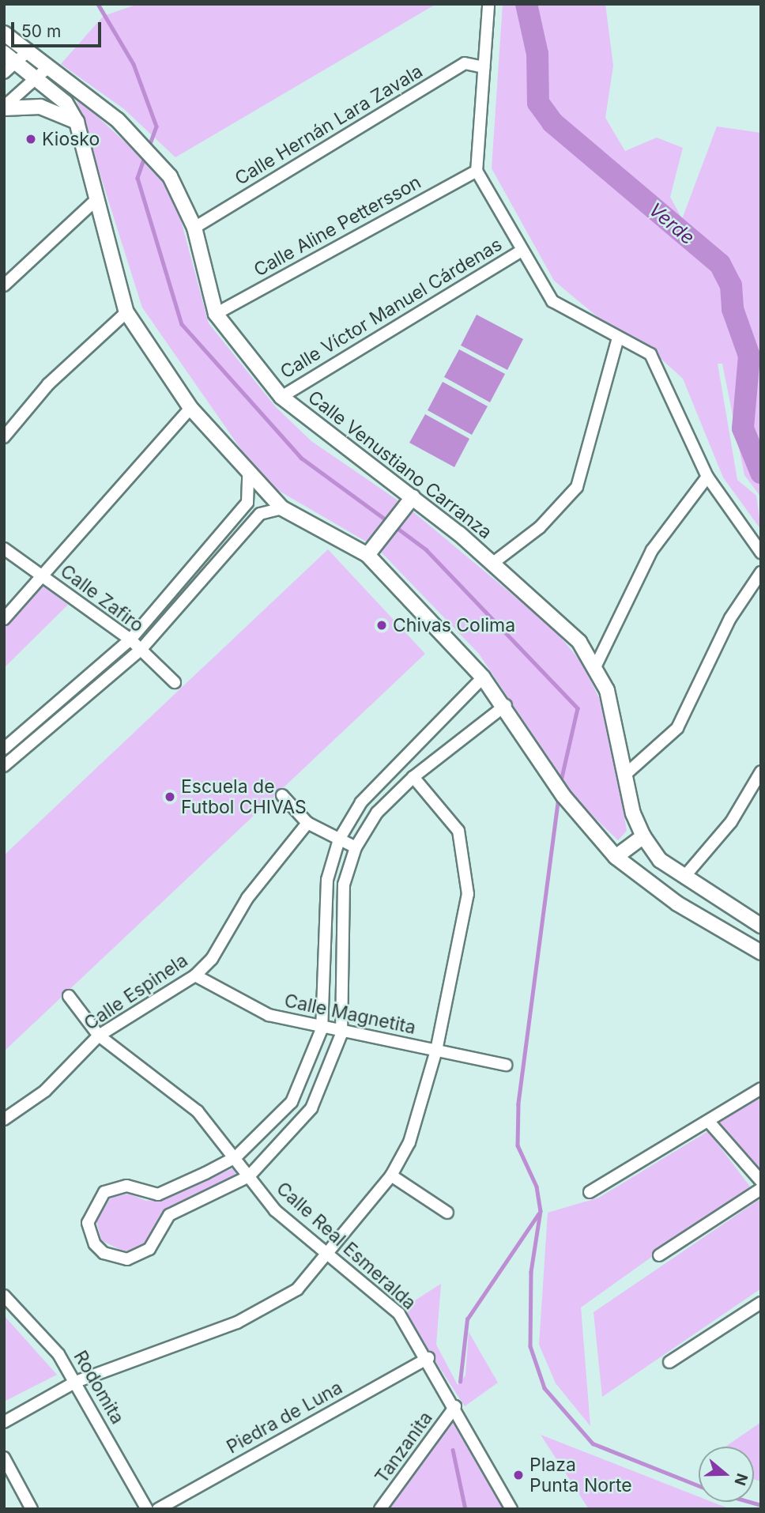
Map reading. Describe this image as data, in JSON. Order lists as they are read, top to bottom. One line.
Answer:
{"streets":{"street":["Calle Hernán Lara Zavala","Calle Aline Pettersson","Calle Víctor Manuel Cárdenas","Calle Venustiano Carranza","Calle Zafiro","Calle Espinela","Calle Magnetita","Calle Real Esmeralda","Rodomita","Piedra de Luna","Tanzanita"]},"crossings":[["Calle Hernán Lara Zavala","Calle Venustiano Carranza"],["Calle Aline Pettersson","Calle Venustiano Carranza"],["Calle Víctor Manuel Cárdenas","Calle Venustiano Carranza"],["Calle Espinela","Calle Magnetita"],["Calle Espinela","Calle Real Esmeralda"],["Calle Real Esmeralda","Piedra de Luna"],["Calle Real Esmeralda","Tanzanita"]],"water":["Verde"],"places":["Kiosko","Chivas Colima","Escuela de Futbol CHIVAS","Plaza Punta Norte"],"scale_bar":"50 m","north":"right"}
